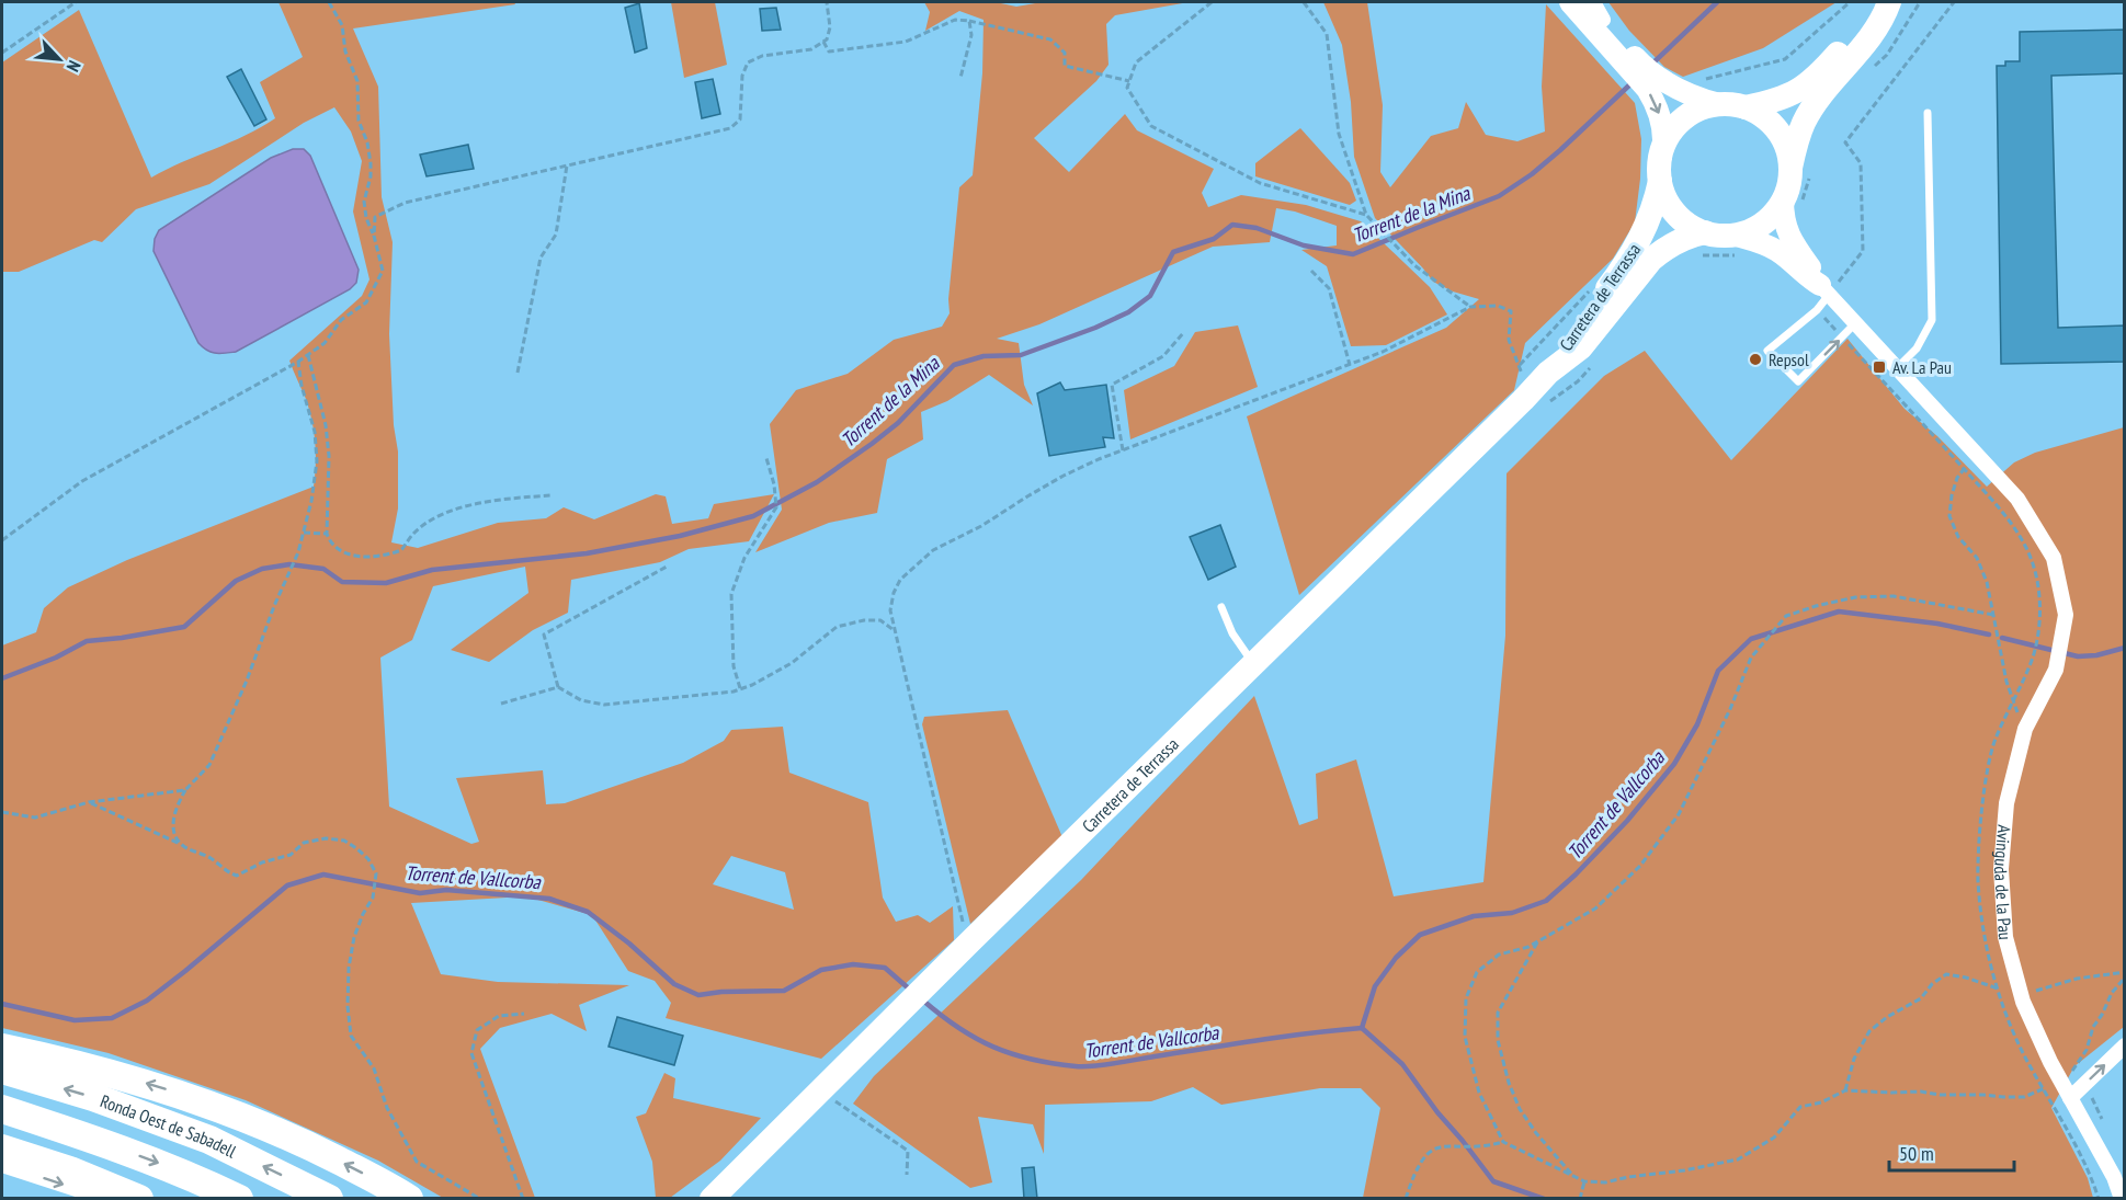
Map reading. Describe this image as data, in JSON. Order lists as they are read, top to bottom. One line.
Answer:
{"streets":{"highway":["Ronda Oest de Sabadell"],"main road":["Carretera de Terrassa"],"street":["Avinguda de la Pau"]},"crossings":[["Carretera de Terrassa","Avinguda de la Pau"]],"water":["Torrent de la Mina","Torrent de Vallcorba"],"places":{"other":["Repsol"],"transit":["Av. La Pau"]},"scale_bar":"50 m","north":"bottom right"}
